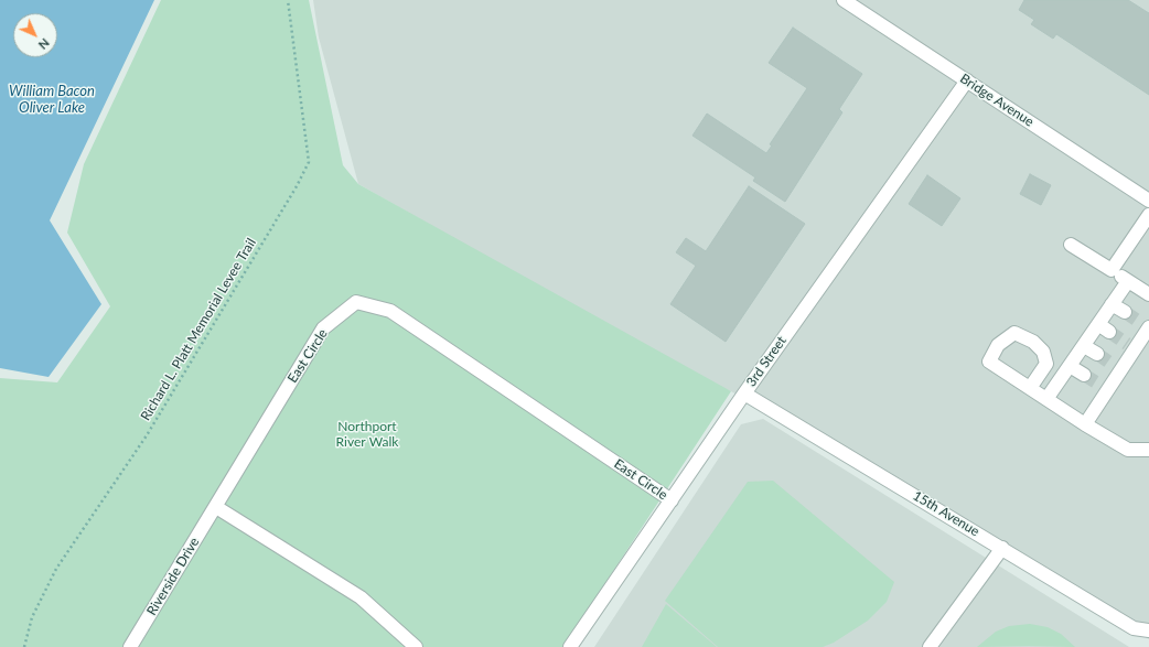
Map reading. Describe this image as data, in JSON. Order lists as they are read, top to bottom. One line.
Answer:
{"streets":{"street":["Bridge Avenue","East Circle","3rd Street","15th Avenue","Riverside Drive"],"path":["Richard L. Platt Memorial Levee Trail"]},"crossings":[["Bridge Avenue","3rd Street"],["East Circle","3rd Street"],["East Circle","Riverside Drive"],["3rd Street","15th Avenue"]],"water":["William Bacon Oliver Lake"],"parks":["Northport River Walk"],"north":"bottom right"}
